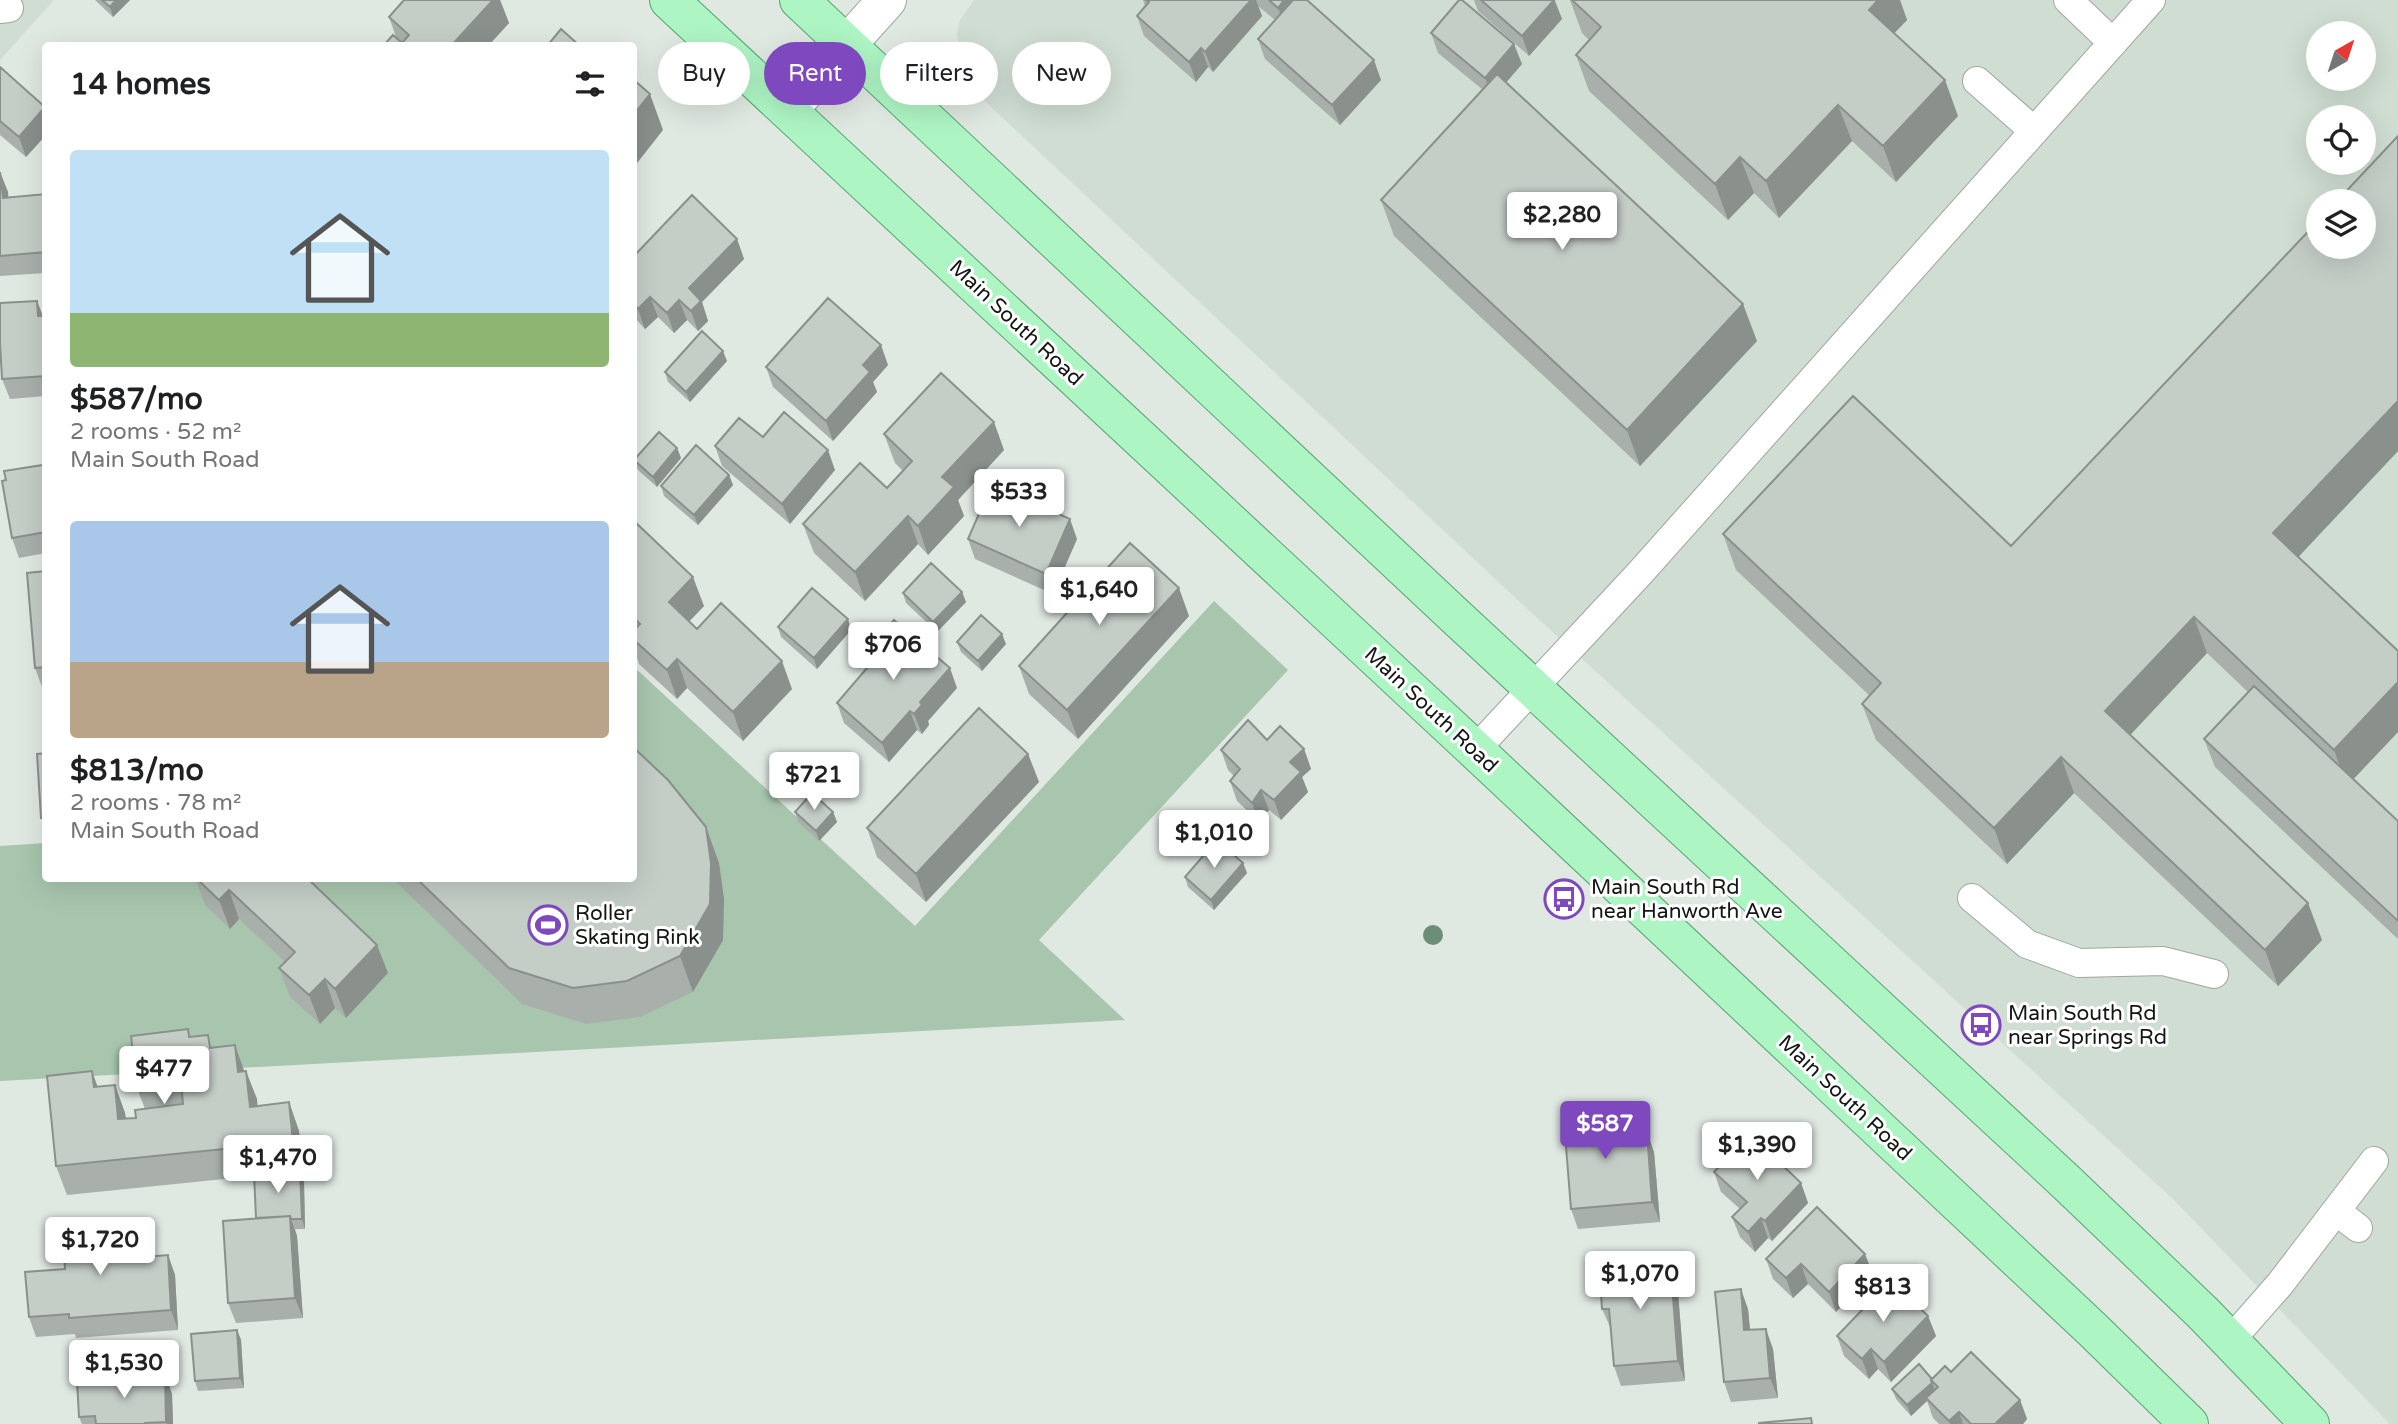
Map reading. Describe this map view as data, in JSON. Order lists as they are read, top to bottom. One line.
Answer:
{"streets":{"main road":["Main South Road"]},"places":{"bus stop":["Main South Rd near Hanworth Ave","Main South Rd near Springs Rd"],"sports":["Roller Skating Rink"]},"north":"top right","page":{"chip":["Buy","Rent","Filters","New"],"heading":"14 homes","list":[{"name":"$587/mo","note":"2 rooms · 52 m² · Main South Road"},{"name":"$813/mo","note":"2 rooms · 78 m² · Main South Road"}],"price":["$2,280","$533","$1,640","$706","$721","$1,010","$477","$587","$1,390","$1,470","$1,720","$1,070","$813","$1,530"]}}
